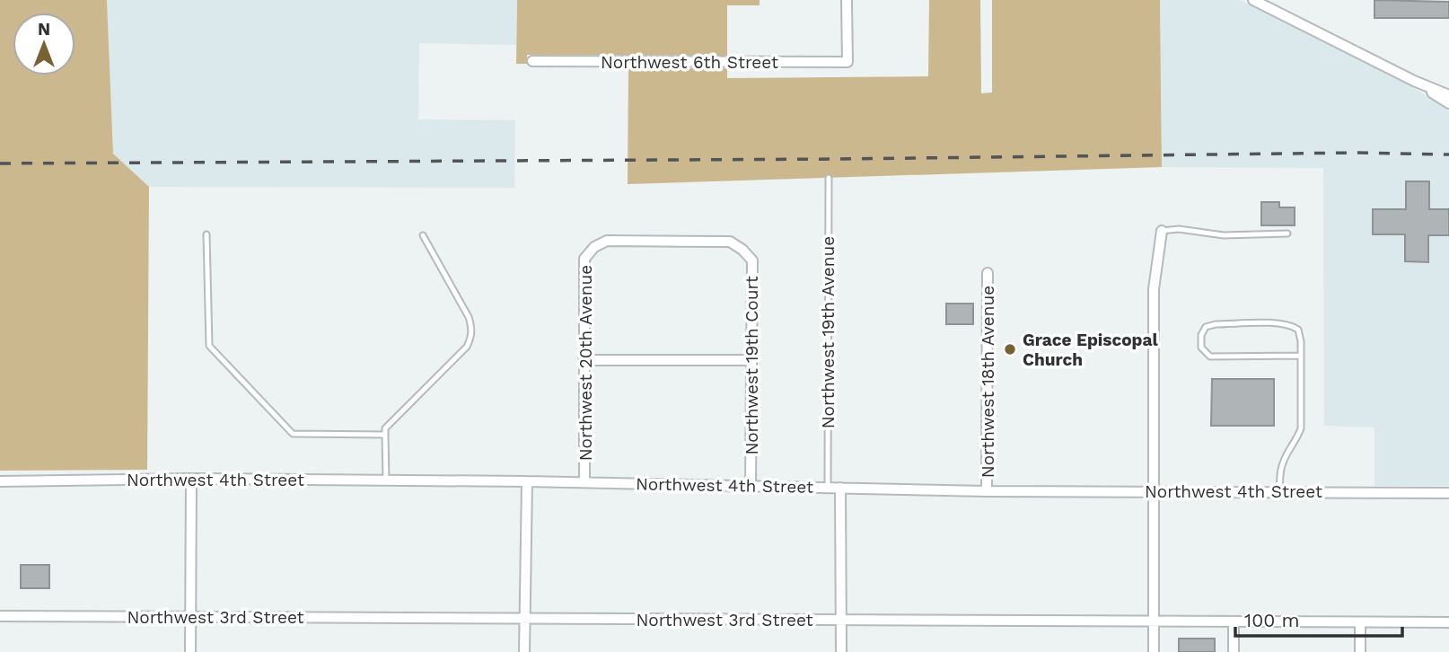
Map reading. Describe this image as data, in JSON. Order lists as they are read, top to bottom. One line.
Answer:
{"streets":{"street":["Northwest 6th Street","Northwest 20th Avenue","Northwest 19th Court","Northwest 18th Avenue","Northwest 4th Street","Northwest 3rd Street"],"lane":["Northwest 19th Avenue"]},"crossings":[["Northwest 19th Avenue","Northwest 4th Street"],["Northwest 20th Avenue","Northwest 19th Court"],["Northwest 20th Avenue","Northwest 4th Street"],["Northwest 19th Court","Northwest 4th Street"],["Northwest 18th Avenue","Northwest 4th Street"]],"places":["Grace Episcopal Church"],"scale_bar":"100 m","north":"top"}
